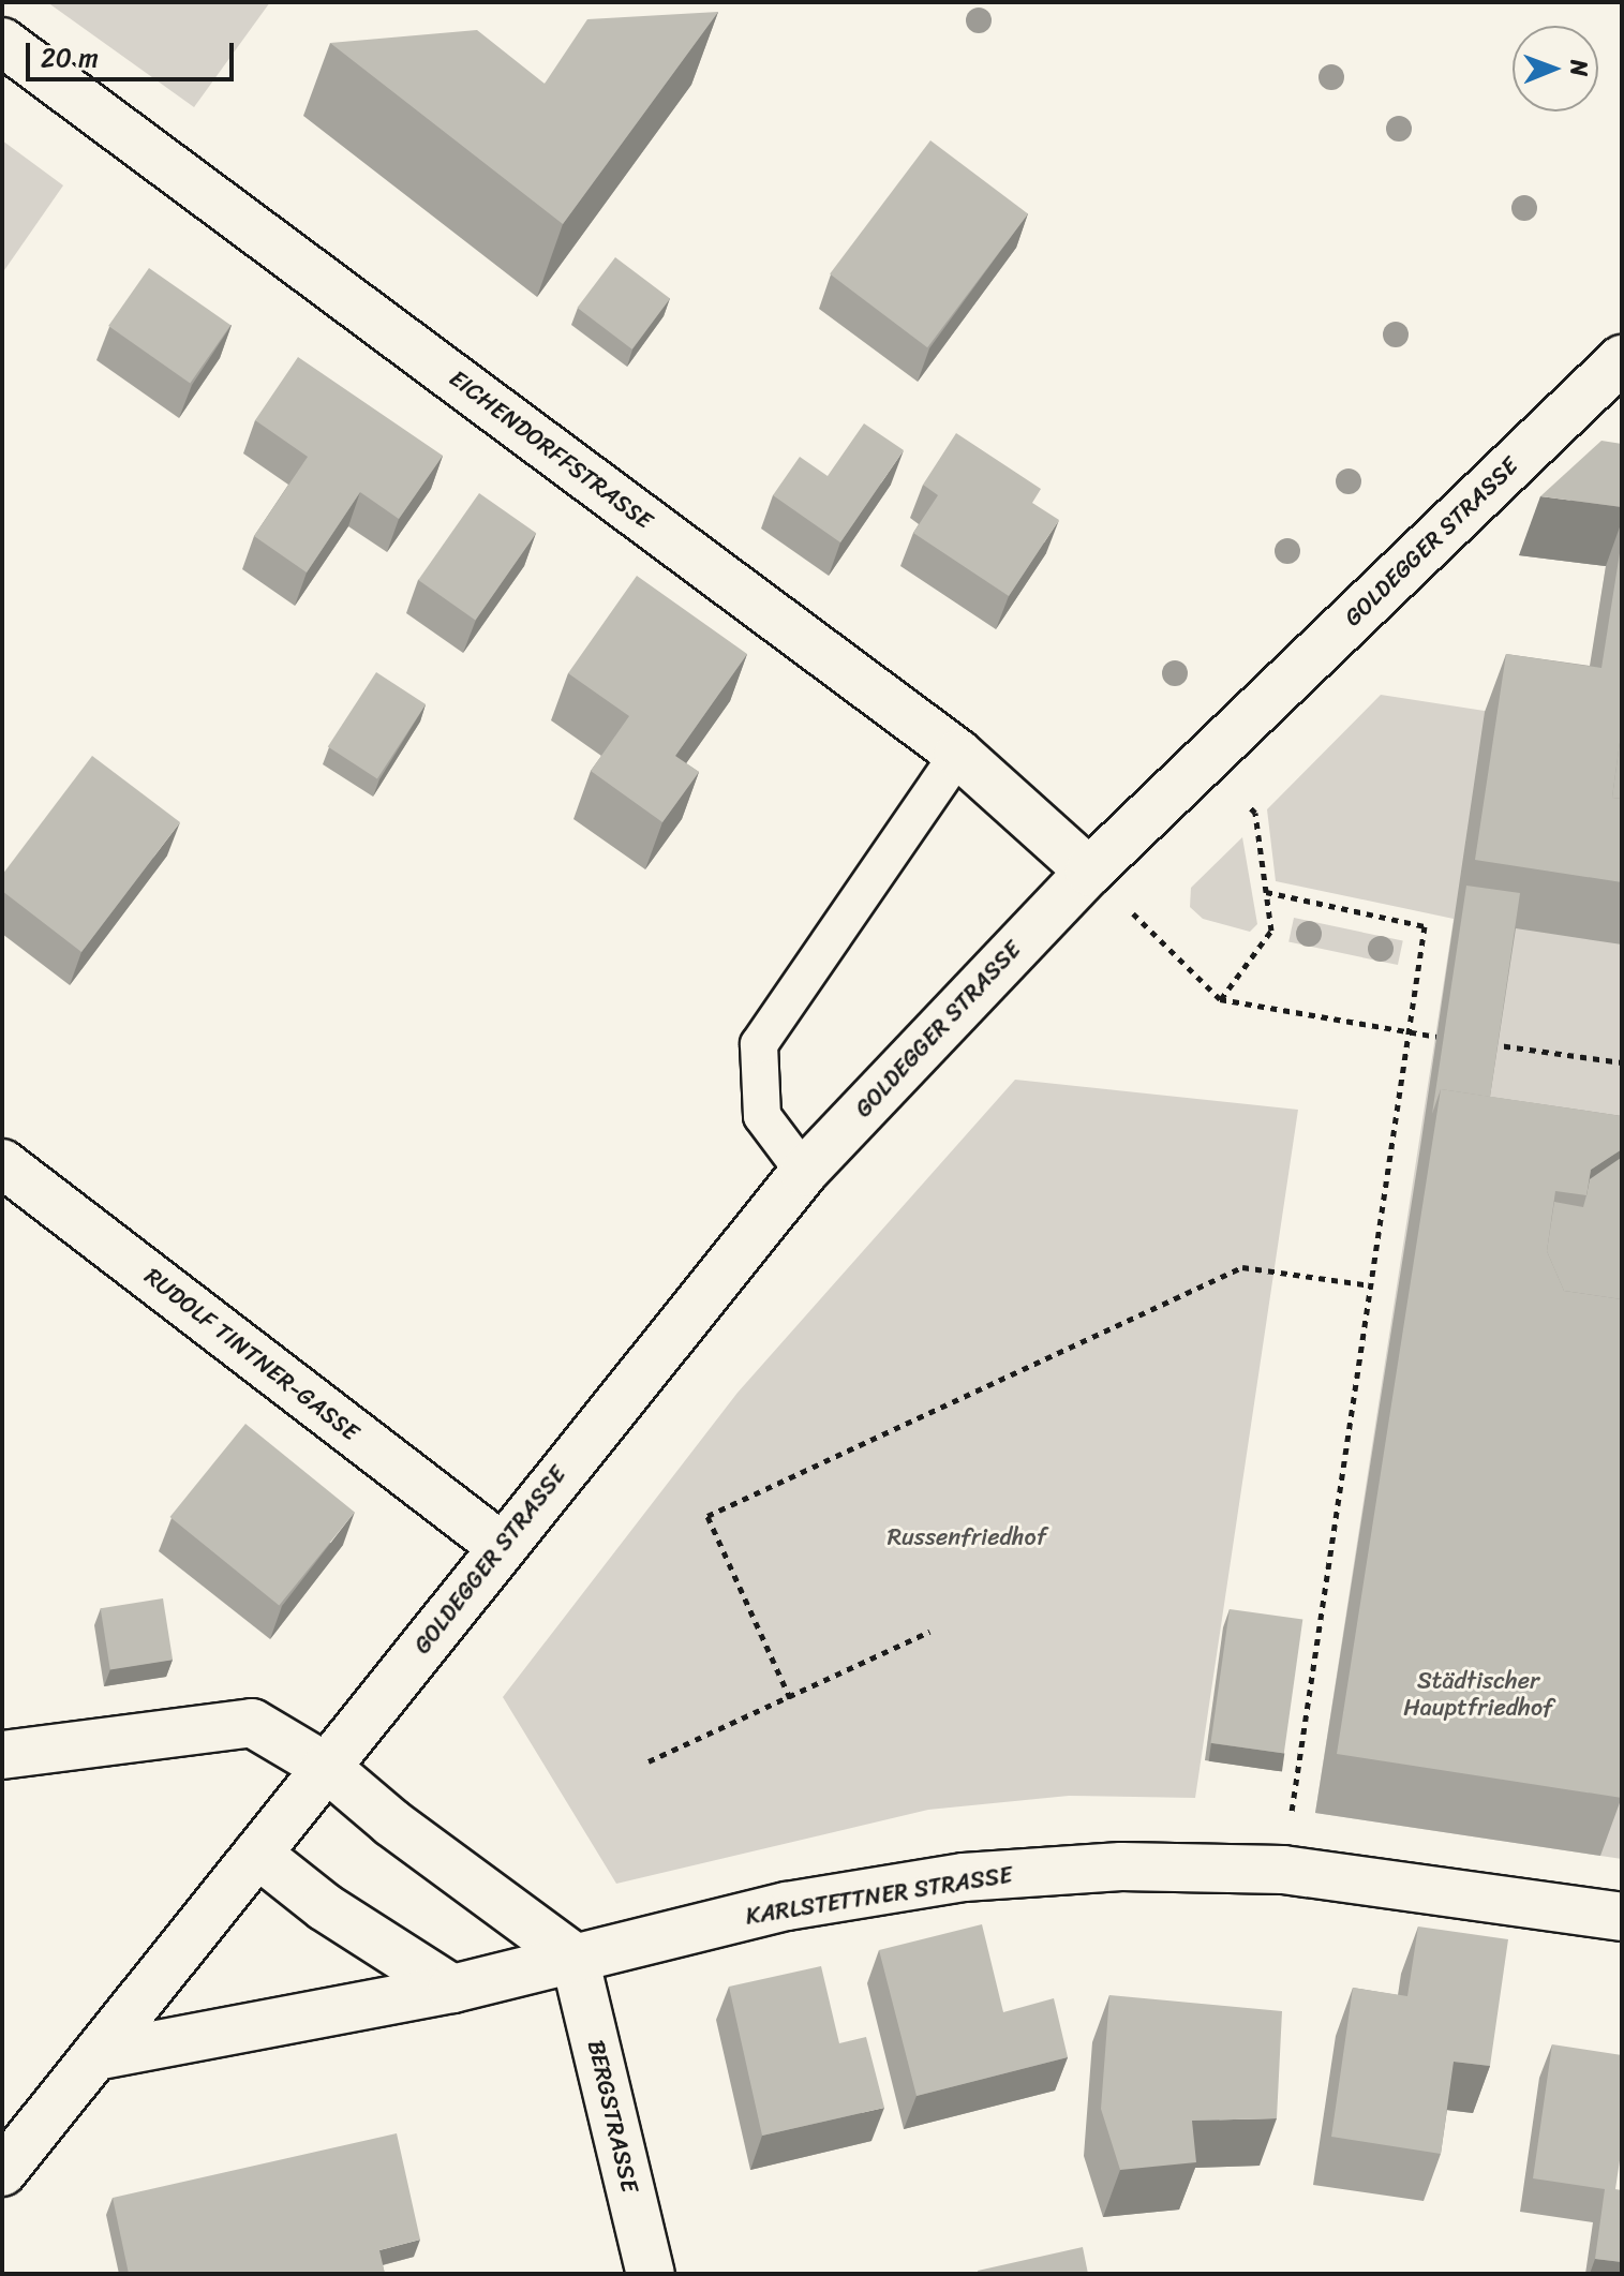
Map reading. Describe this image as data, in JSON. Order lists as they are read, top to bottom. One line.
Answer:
{"streets":{"street":["EICHENDORFFSTRASSE","GOLDEGGER STRASSE","RUDOLF TINTNER-GASSE","KARLSTETTNER STRASSE","BERGSTRASSE"]},"crossings":[["EICHENDORFFSTRASSE","GOLDEGGER STRASSE"],["GOLDEGGER STRASSE","RUDOLF TINTNER-GASSE"],["GOLDEGGER STRASSE","KARLSTETTNER STRASSE"],["KARLSTETTNER STRASSE","BERGSTRASSE"]],"parks":["Russenfriedhof","Städtischer Hauptfriedhof"],"scale_bar":"20 m","north":"right"}
